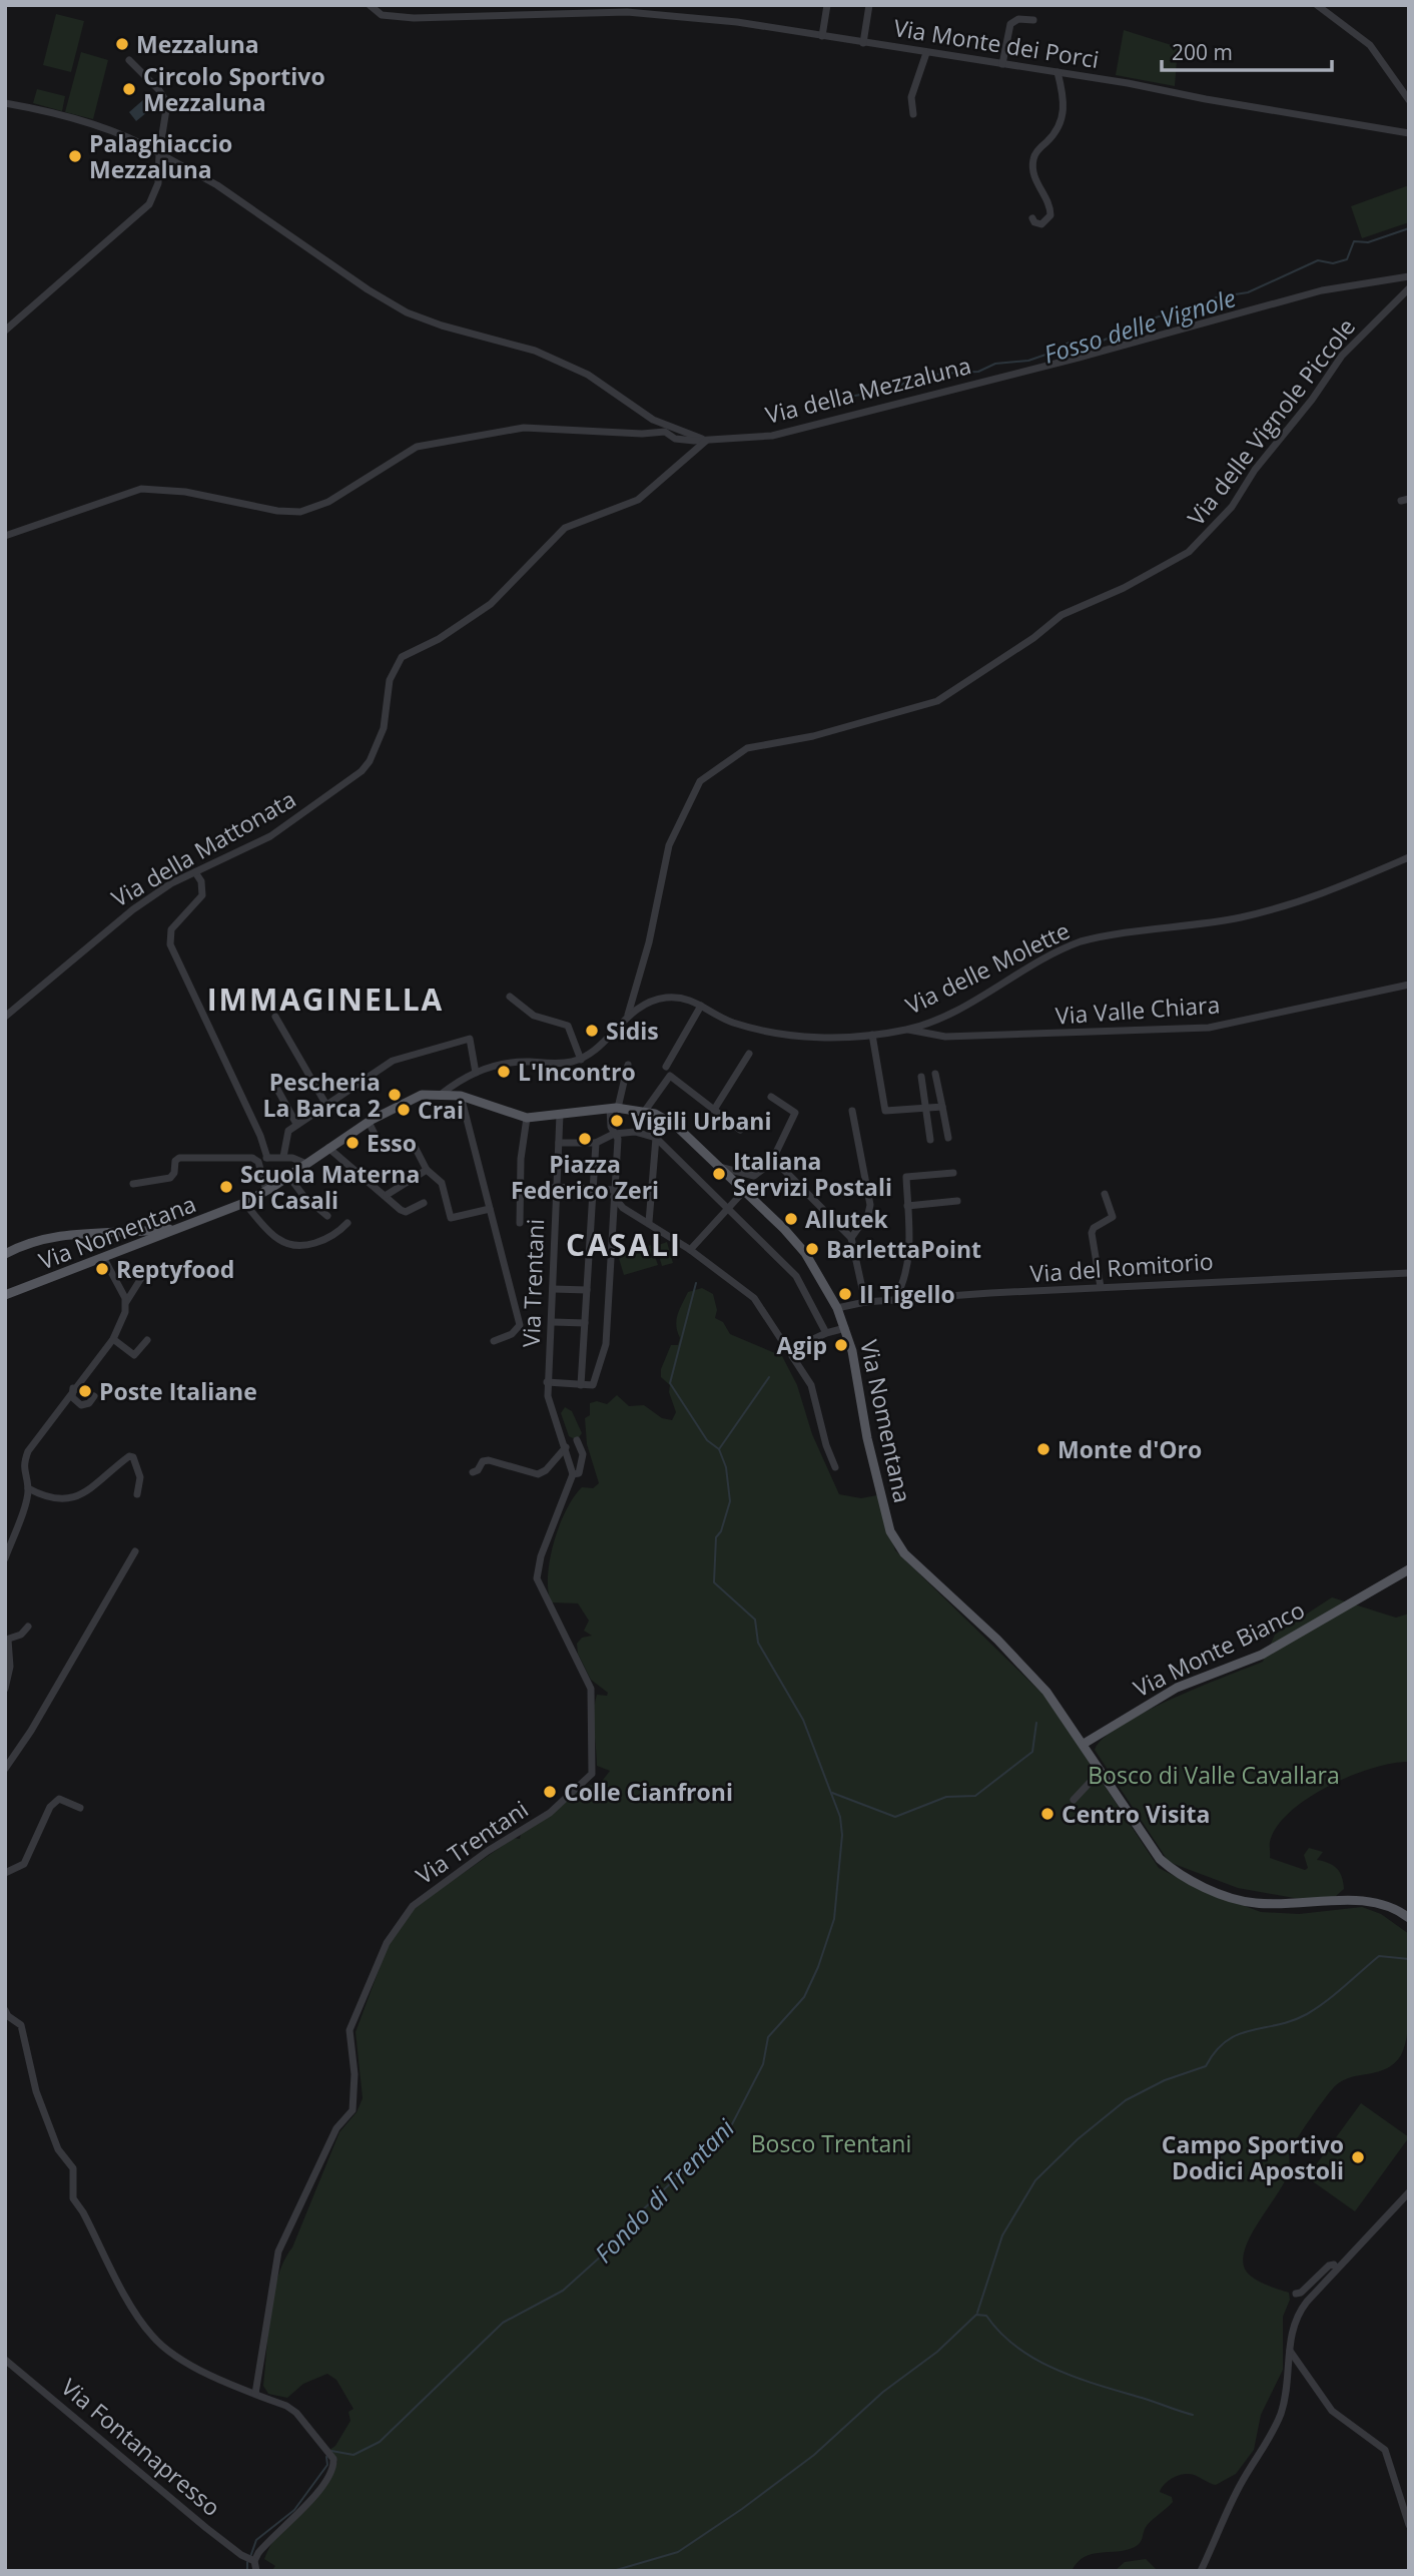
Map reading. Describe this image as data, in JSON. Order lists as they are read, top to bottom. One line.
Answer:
{"streets":{"main road":["Via Nomentana","Via Monte Bianco"],"street":["Via Monte dei Porci","Via della Mezzaluna","Via delle Vignole Piccole","Via della Mattonata","Via delle Molette","Via Valle Chiara","Via del Romitorio","Via Trentani","Via Fontanapresso"]},"crossings":[["Via della Mezzaluna","Via delle Vignole Piccole"],["Via della Mezzaluna","Via della Mattonata"],["Via delle Vignole Piccole","Via delle Molette"],["Via delle Molette","Via Valle Chiara"],["Via Nomentana","Via del Romitorio"],["Via Nomentana","Via Trentani"],["Via Nomentana","Via Monte Bianco"]],"districts":["IMMAGINELLA","CASALI"],"water":["Fosso delle Vignole","Fondo di Trentani"],"parks":["Bosco di Valle Cavallara","Bosco Trentani"],"places":["Mezzaluna","Circolo Sportivo Mezzaluna","Palaghiaccio Mezzaluna","Sidis","L'Incontro","Pescheria La Barca 2","Crai","Vigili Urbani","Piazza Federico Zeri","Esso","Italiana Servizi Postali","Scuola Materna Di Casali","Allutek","BarlettaPoint","Reptyfood","Il Tigello","Agip","Poste Italiane","Monte d'Oro","Colle Cianfroni","Centro Visita","Campo Sportivo Dodici Apostoli"],"scale_bar":"200 m"}
